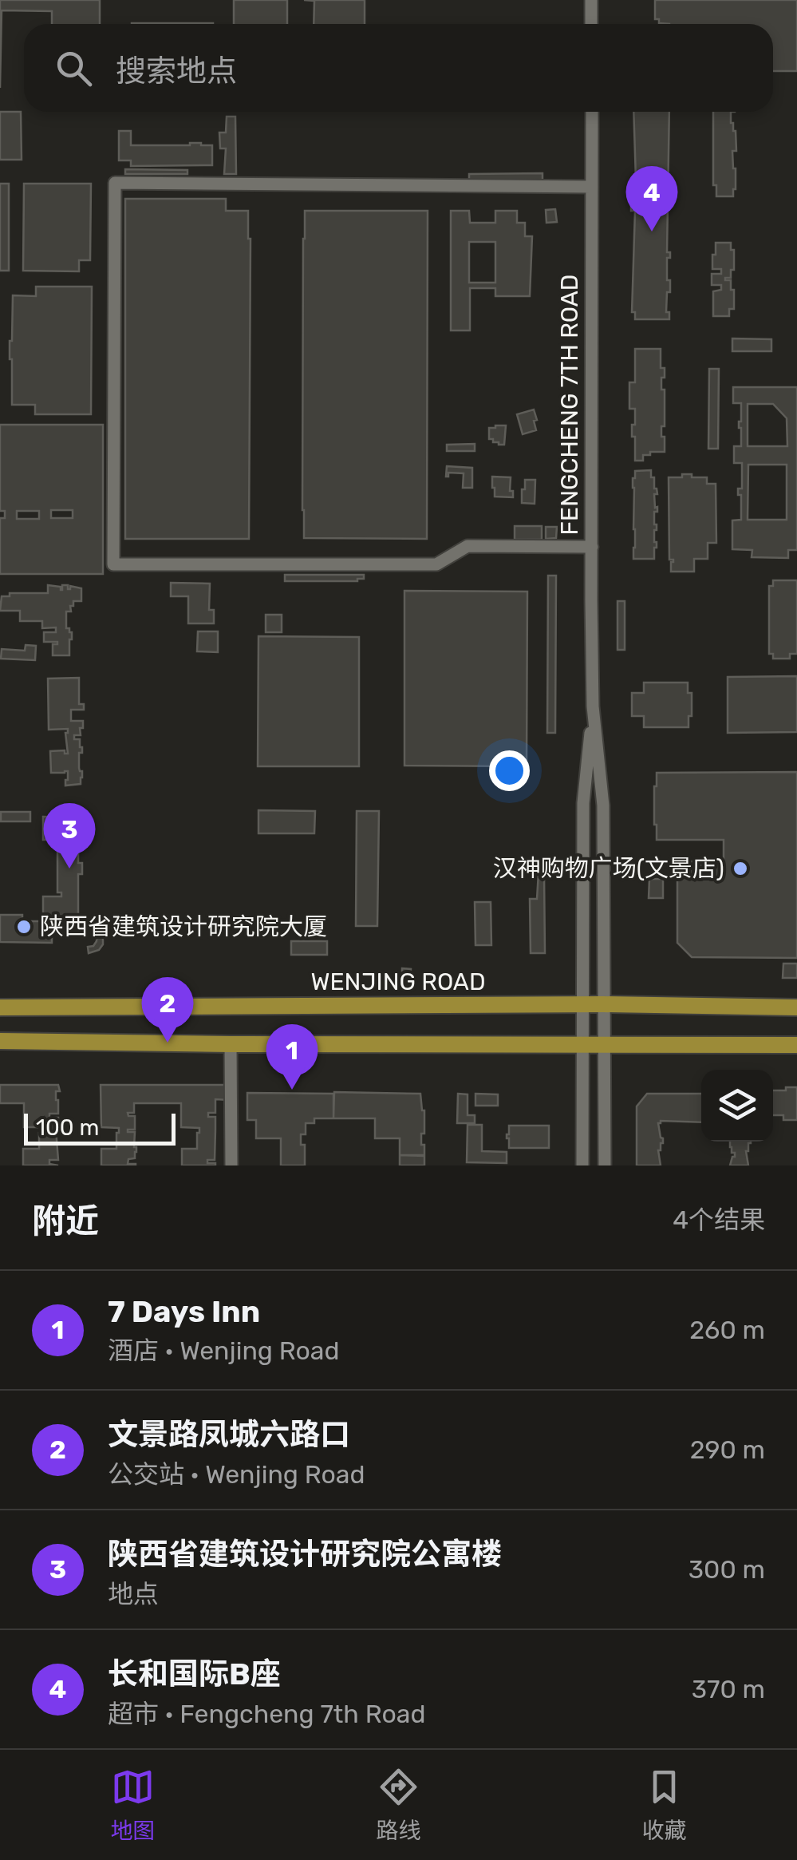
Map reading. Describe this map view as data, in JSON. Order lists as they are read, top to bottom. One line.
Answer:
{"streets":{"main road":["WENJING ROAD"],"street":["FENGCHENG 7TH ROAD"]},"crossings":[["FENGCHENG 7TH ROAD","WENJING ROAD"]],"places":["汉神购物广场(文景店)","陕西省建筑设计研究院大厦"],"scale_bar":"100 m","page":{"search":"搜索地点","pins":["4","3","2","1"],"scale":"100 m","heading":["附近","4个结果"],"list":[{"mark":"1","name":"7 Days Inn","note":"酒店 · Wenjing Road","value":"260 m"},{"mark":"2","name":"文景路凤城六路口","note":"公交站 · Wenjing Road","value":"290 m"},{"mark":"3","name":"陕西省建筑设计研究院公寓楼","note":"地点","value":"300 m"},{"mark":"4","name":"长和国际B座","note":"超市 · Fengcheng 7th Road","value":"370 m"}],"nav":["地图","路线","收藏"]}}
